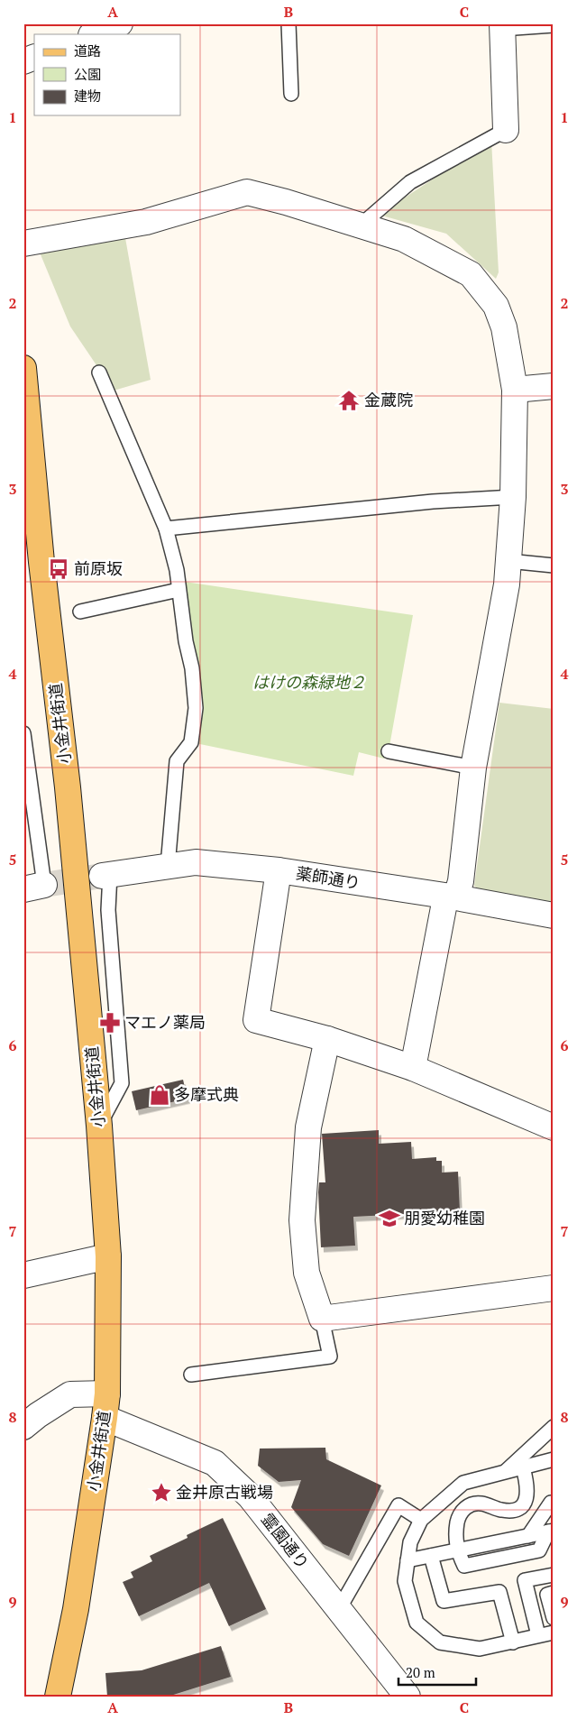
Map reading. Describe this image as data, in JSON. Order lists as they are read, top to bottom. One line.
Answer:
{"streets":{"main road":["小金井街道"],"street":["薬師通り","霊園通り"]},"crossings":[["小金井街道","霊園通り"]],"parks":["はけの森緑地２"],"places":{"temple":["金蔵院"],"bus stop":["前原坂"],"pharmacy":["マエノ薬局"],"shop":["多摩式典"],"school or university":["朋愛幼稚園"],"place":["金井原古戦場"]},"legend":["道路","公園","建物"],"scale_bar":"20 m","grid":{"columns":["A","B","C"],"rows":["1","2","3","4","5","6","7","8","9"]}}
